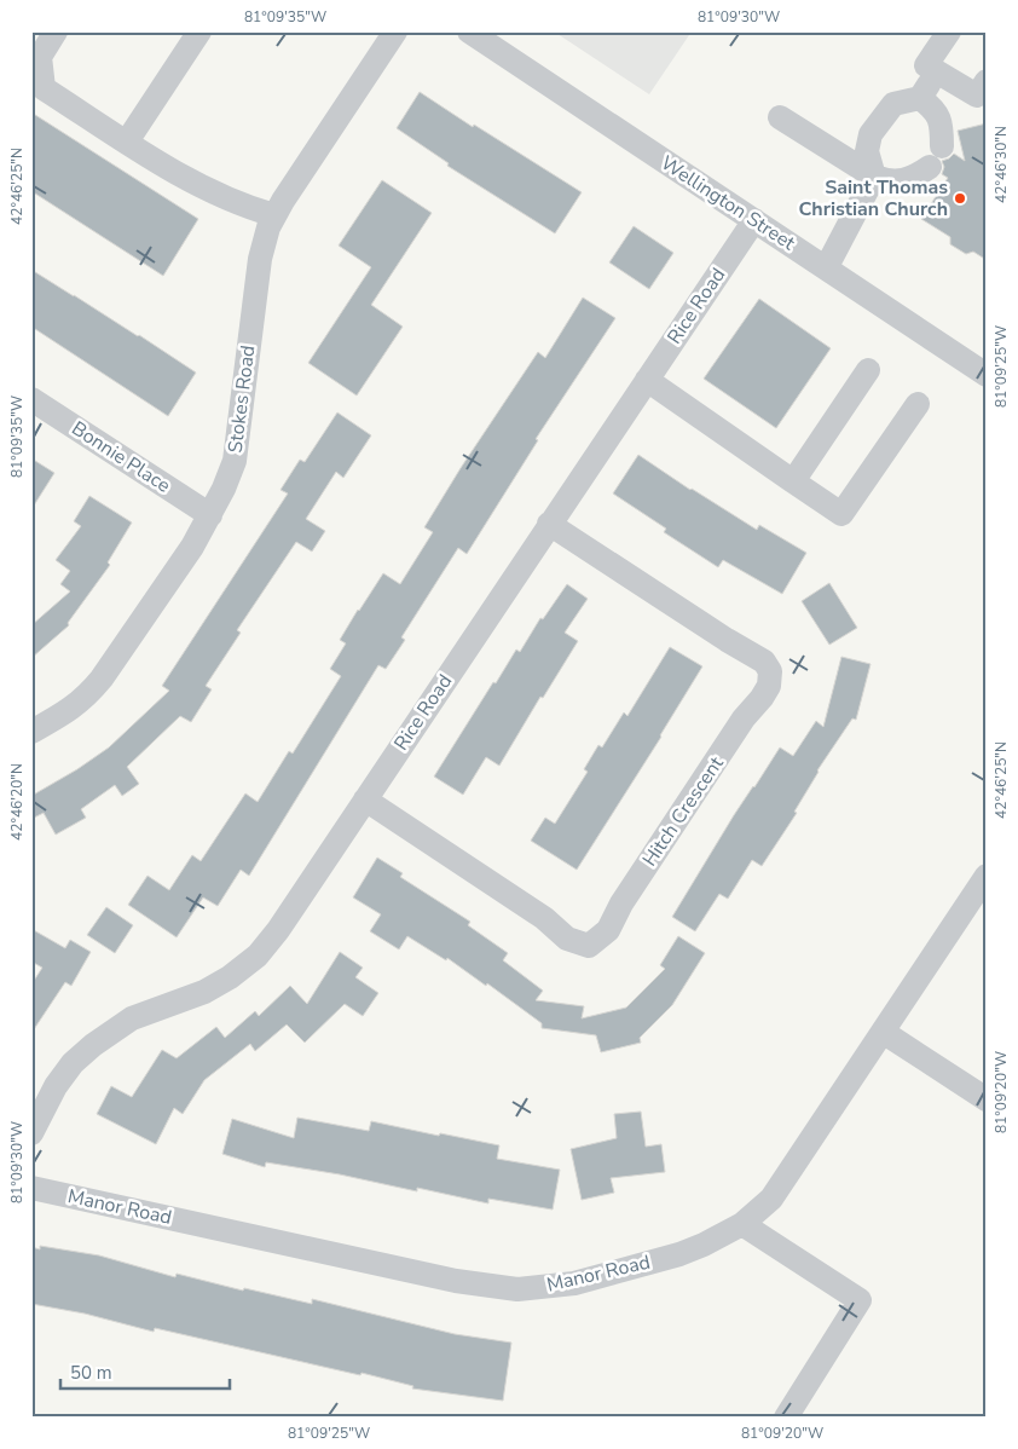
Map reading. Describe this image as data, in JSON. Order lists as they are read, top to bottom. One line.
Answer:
{"streets":{"street":["Wellington Street","Rice Road","Stokes Road","Bonnie Place","Hitch Crescent","Manor Road"]},"crossings":[["Wellington Street","Rice Road"],["Rice Road","Hitch Crescent"],["Stokes Road","Bonnie Place"]],"places":["Saint Thomas Christian Church"],"scale_bar":"50 m","coordinates":["81°09'35\"W","81°09'30\"W","42°46'30\"N","42°46'25\"N","81°09'25\"W","42°46'20\"N","81°09'20\"W"]}
